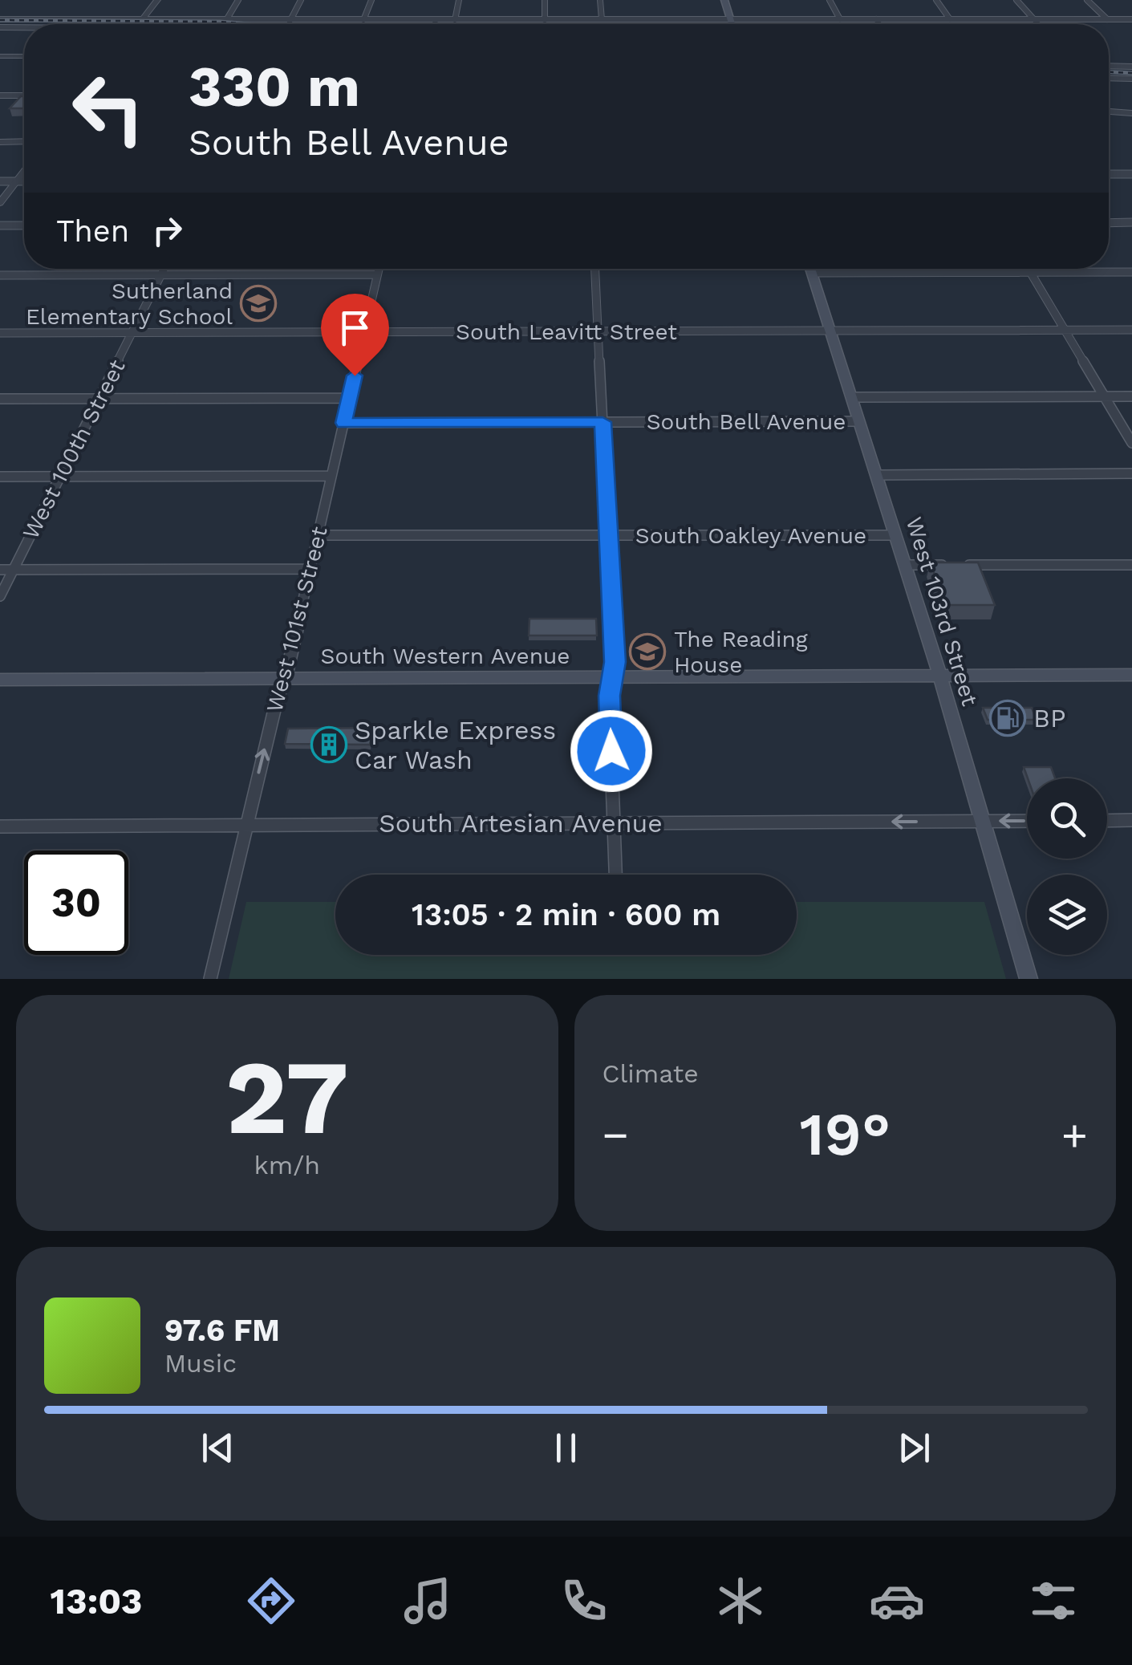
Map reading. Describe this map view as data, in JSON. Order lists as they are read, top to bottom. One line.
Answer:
{"streets":{"main road":["West 103rd Street","South Western Avenue"],"street":["South Leavitt Street","South Bell Avenue","West 100th Street","South Oakley Avenue","West 101st Street","South Artesian Avenue"]},"crossings":[["South Leavitt Street","West 100th Street"],["South Leavitt Street","West 103rd Street"],["South Leavitt Street","West 101st Street"],["South Bell Avenue","West 103rd Street"],["South Bell Avenue","West 101st Street"],["South Oakley Avenue","West 103rd Street"],["South Oakley Avenue","West 101st Street"],["West 103rd Street","South Western Avenue"],["West 103rd Street","South Artesian Avenue"],["West 101st Street","South Western Avenue"],["West 101st Street","South Artesian Avenue"]],"one_way":["South Artesian Avenue"],"places":{"school or university":["Sutherland Elementary School","The Reading House"],"fuel station":["BP"],"building":["Sparkle Express Car Wash"]},"page":{"turn":["330 m","South Bell Avenue"],"then":"Then","limit":"30","trip":"13:05 · 2 min · 600 m","tile":[["27","km/h"],"Climate"],"heat":["−","19°","+"],"song":["97.6 FM","Music"],"tabs":"13:03"}}
